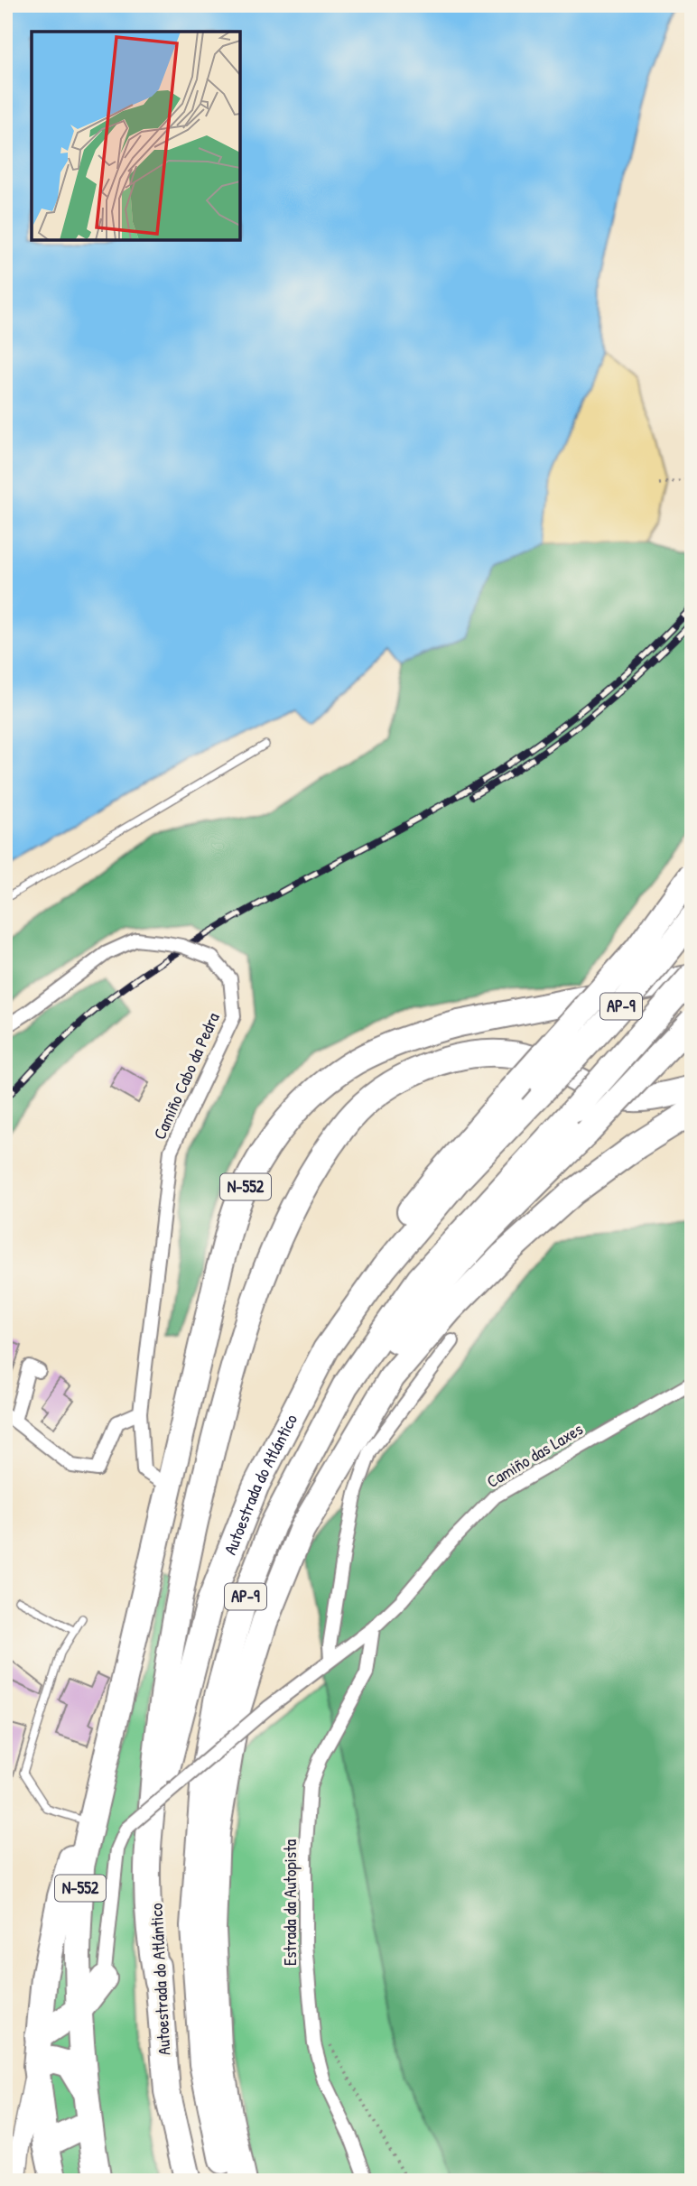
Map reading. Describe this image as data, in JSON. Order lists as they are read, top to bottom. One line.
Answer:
{"streets":{"highway":["AP-9","N-552","Autoestrada do Atlántico"],"street":["Camiño Cabo da Pedra","Camiño das Laxes","Estrada da Autopista"]},"crossings":[["Camiño Cabo da Pedra","N-552"],["N-552","Autoestrada do Atlántico"],["Camiño das Laxes","Estrada da Autopista"]]}
